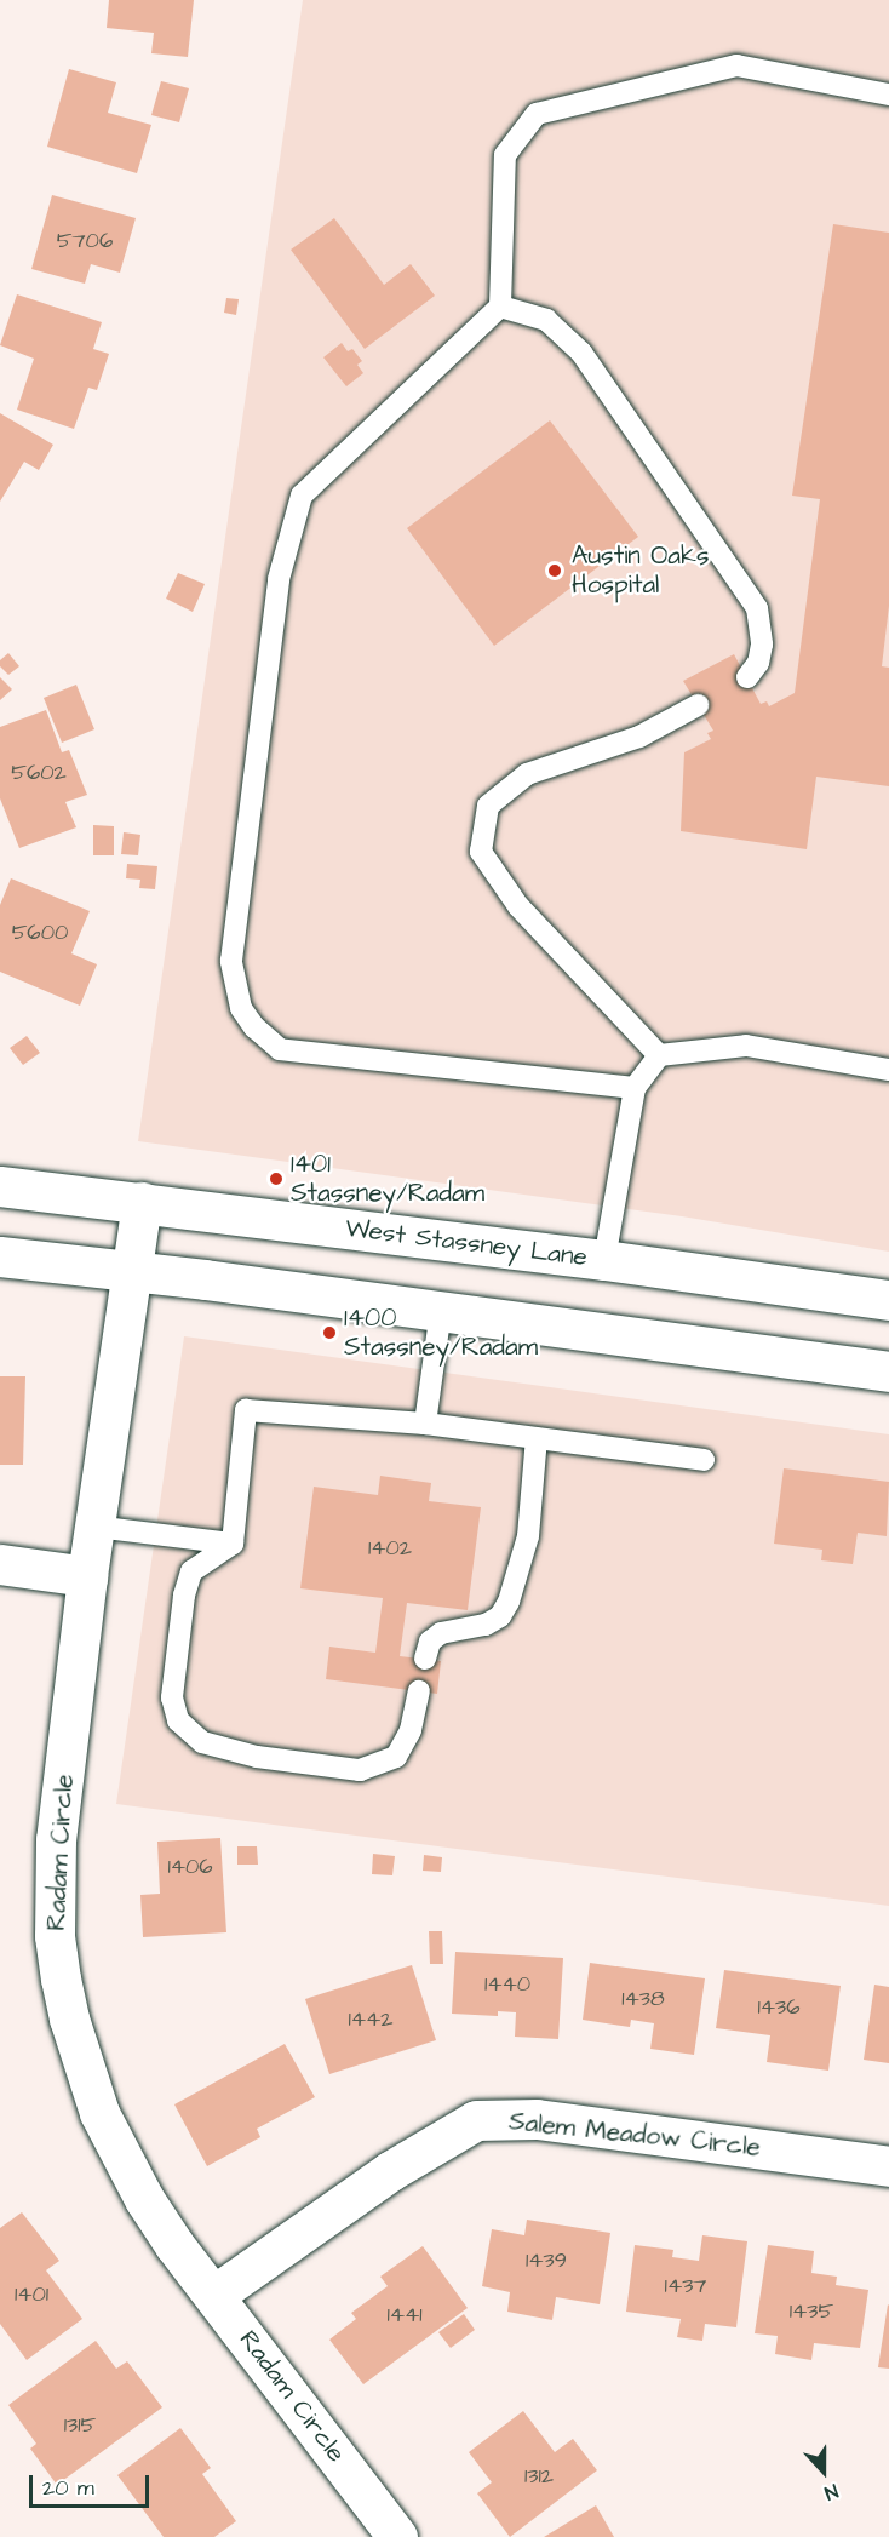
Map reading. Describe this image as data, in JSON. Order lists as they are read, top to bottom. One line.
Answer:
{"streets":{"street":["West Stassney Lane","Radam Circle","Salem Meadow Circle"]},"crossings":[["West Stassney Lane","Radam Circle"],["Radam Circle","Salem Meadow Circle"]],"places":["Austin Oaks Hospital","1401 Stassney/Radam","1400 Stassney/Radam"],"house_numbers":["5706","5602","5600","1402","1406","1440","1438","1436","1442","1439","1437","1401","1435","1441","1315","1312"],"scale_bar":"20 m","north":"bottom"}
